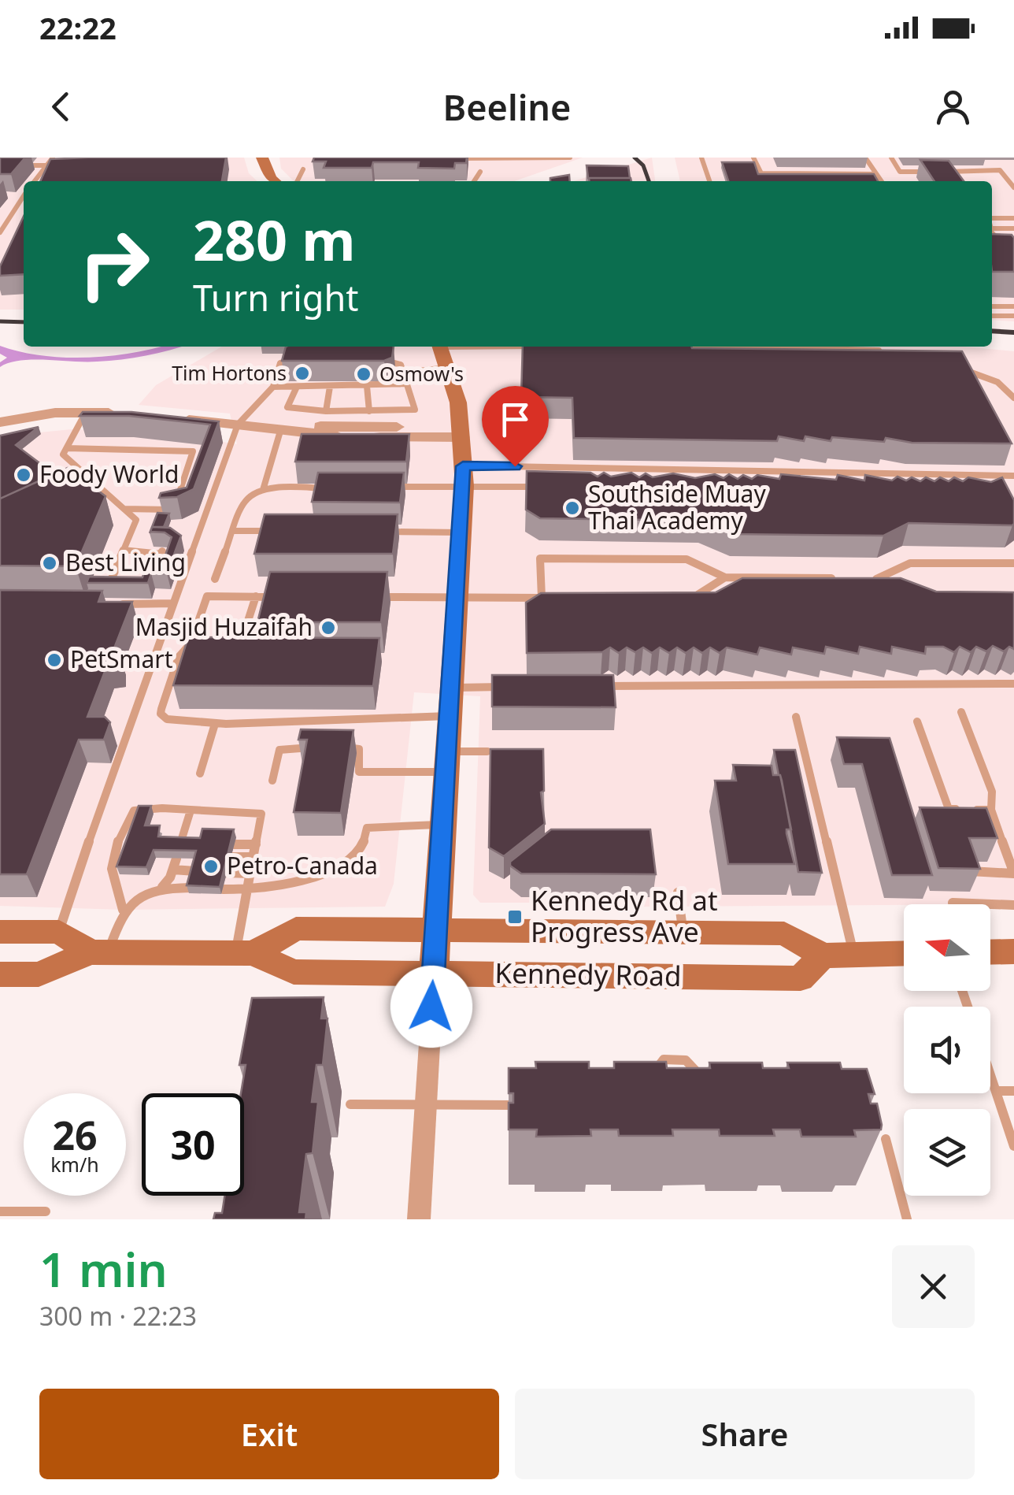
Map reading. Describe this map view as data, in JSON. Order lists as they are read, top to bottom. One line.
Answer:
{"streets":{"main road":["Kennedy Road"]},"places":{"other":["Tim Hortons","Osmow's","Foody World","Southside Muay Thai Academy","Best Living","Masjid Huzaifah","PetSmart","Petro-Canada"],"transit":["Kennedy Rd at Progress Ave"]},"north":"left","page":{"status":"22:22","header":"Beeline","turn":["280 m","Turn right"],"speed":"26 km/h","limit":"30","heading":["1 min","300 m · 22:23"],"buttons":["Exit","Share"]}}
